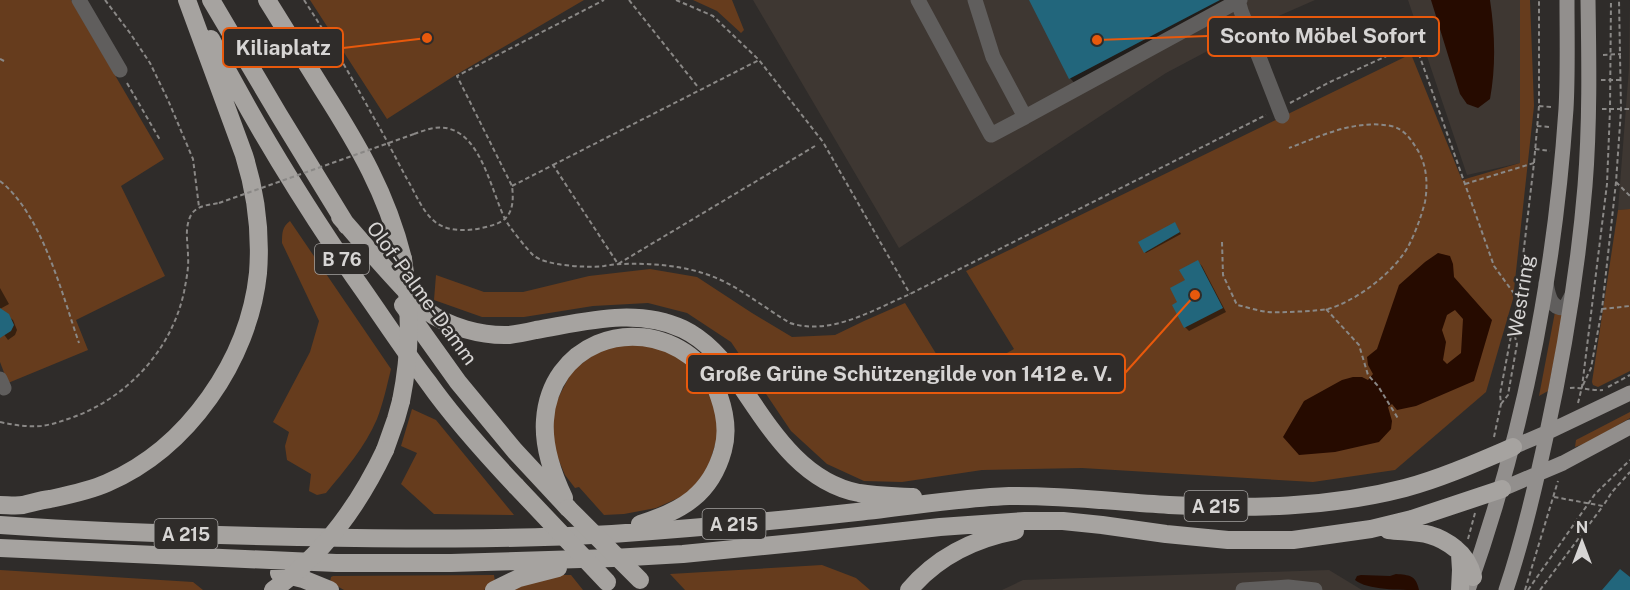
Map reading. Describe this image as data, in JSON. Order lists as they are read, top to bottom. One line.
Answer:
{"streets":{"highway":["B 76","Olof-Palme-Damm","A 215"],"main road":["Westring"]},"crossings":[["Westring","A 215"]],"places":["Kiliaplatz","Sconto Möbel Sofort","Große Grüne Schützengilde von 1412 e. V."],"north":"top"}
